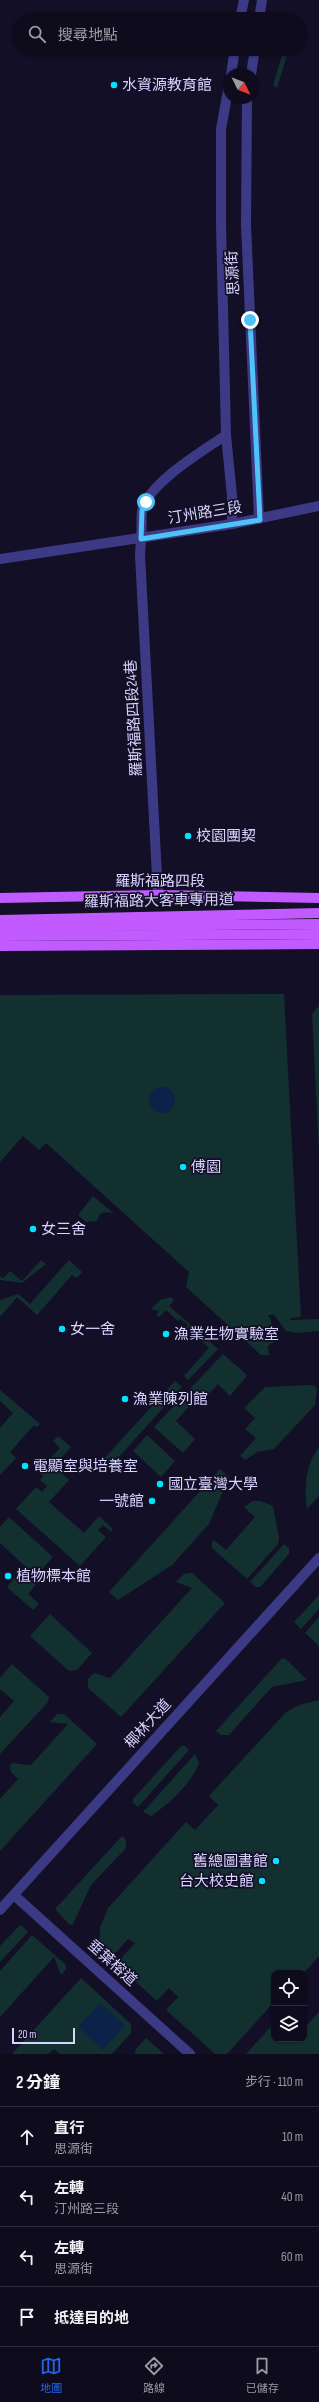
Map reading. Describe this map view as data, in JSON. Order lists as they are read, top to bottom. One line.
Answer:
{"streets":{"main road":["羅斯福路四段","羅斯福路大客車專用道"],"street":["思源街","汀州路三段","羅斯福路四段24巷","椰林大道","垂葉榕道"]},"crossings":[["思源街","汀州路三段"],["汀州路三段","羅斯福路四段24巷"],["羅斯福路四段24巷","羅斯福路四段"],["椰林大道","垂葉榕道"]],"places":["水資源教育館","校園團契","傅園","女三舍","女一舍","漁業生物實驗室","漁業陳列館","電顯室與培養室","國立臺灣大學","一號館","植物標本館","舊總圖書館","台大校史館"],"scale_bar":"20 m","north":"bottom right","page":{"search":"搜尋地點","scale":"20 m","heading":["2 分鐘","步行 · 110 m"],"list":[["直行","思源街","10 m"],["左轉","汀州路三段","40 m"],["左轉","思源街","60 m"],"抵達目的地"],"nav":["地圖","路線","已儲存"]}}
